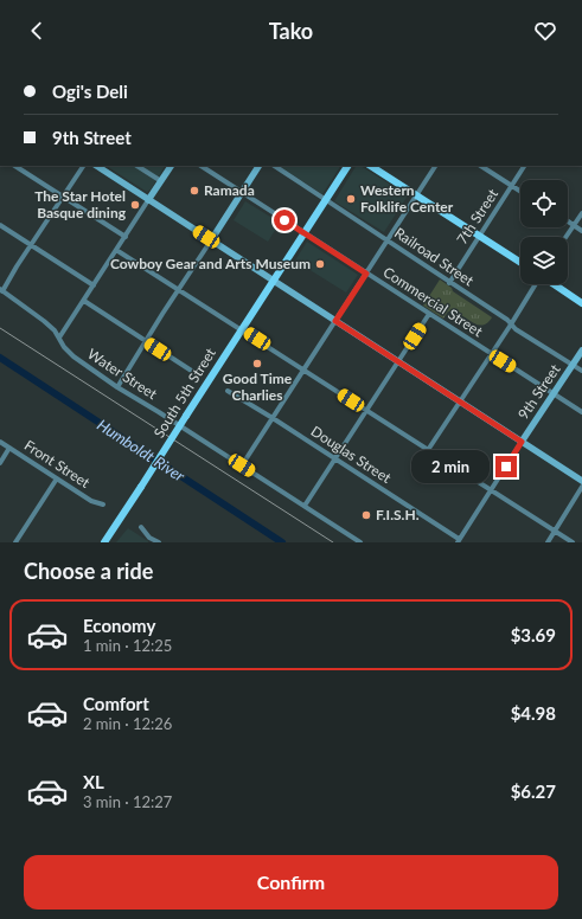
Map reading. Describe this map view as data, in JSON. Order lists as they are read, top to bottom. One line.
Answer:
{"streets":{"main road":["South 5th Street"],"street":["7th Street","Railroad Street","Commercial Street","Water Street","9th Street","Douglas Street","Front Street"]},"crossings":[["7th Street","Railroad Street"],["Railroad Street","9th Street"],["Railroad Street","South 5th Street"],["Commercial Street","9th Street"],["Commercial Street","South 5th Street"],["9th Street","Douglas Street"]],"water":["Humboldt River"],"places":["Ramada","Western Folklife Center","The Star Hotel Basque dining","Cowboy Gear and Arts Museum","Good Time Charlies","F.I.S.H."],"page":{"header":"Tako","banner":["Ogi's Deli","9th Street"],"bubble":"2 min","heading":"Choose a ride","list":[{"name":"Economy","note":"1 min · 12:25","value":"$3.69"},{"name":"Comfort","note":"2 min · 12:26","value":"$4.98"},{"name":"XL","note":"3 min · 12:27","value":"$6.27"}],"buttons":"Confirm"}}
